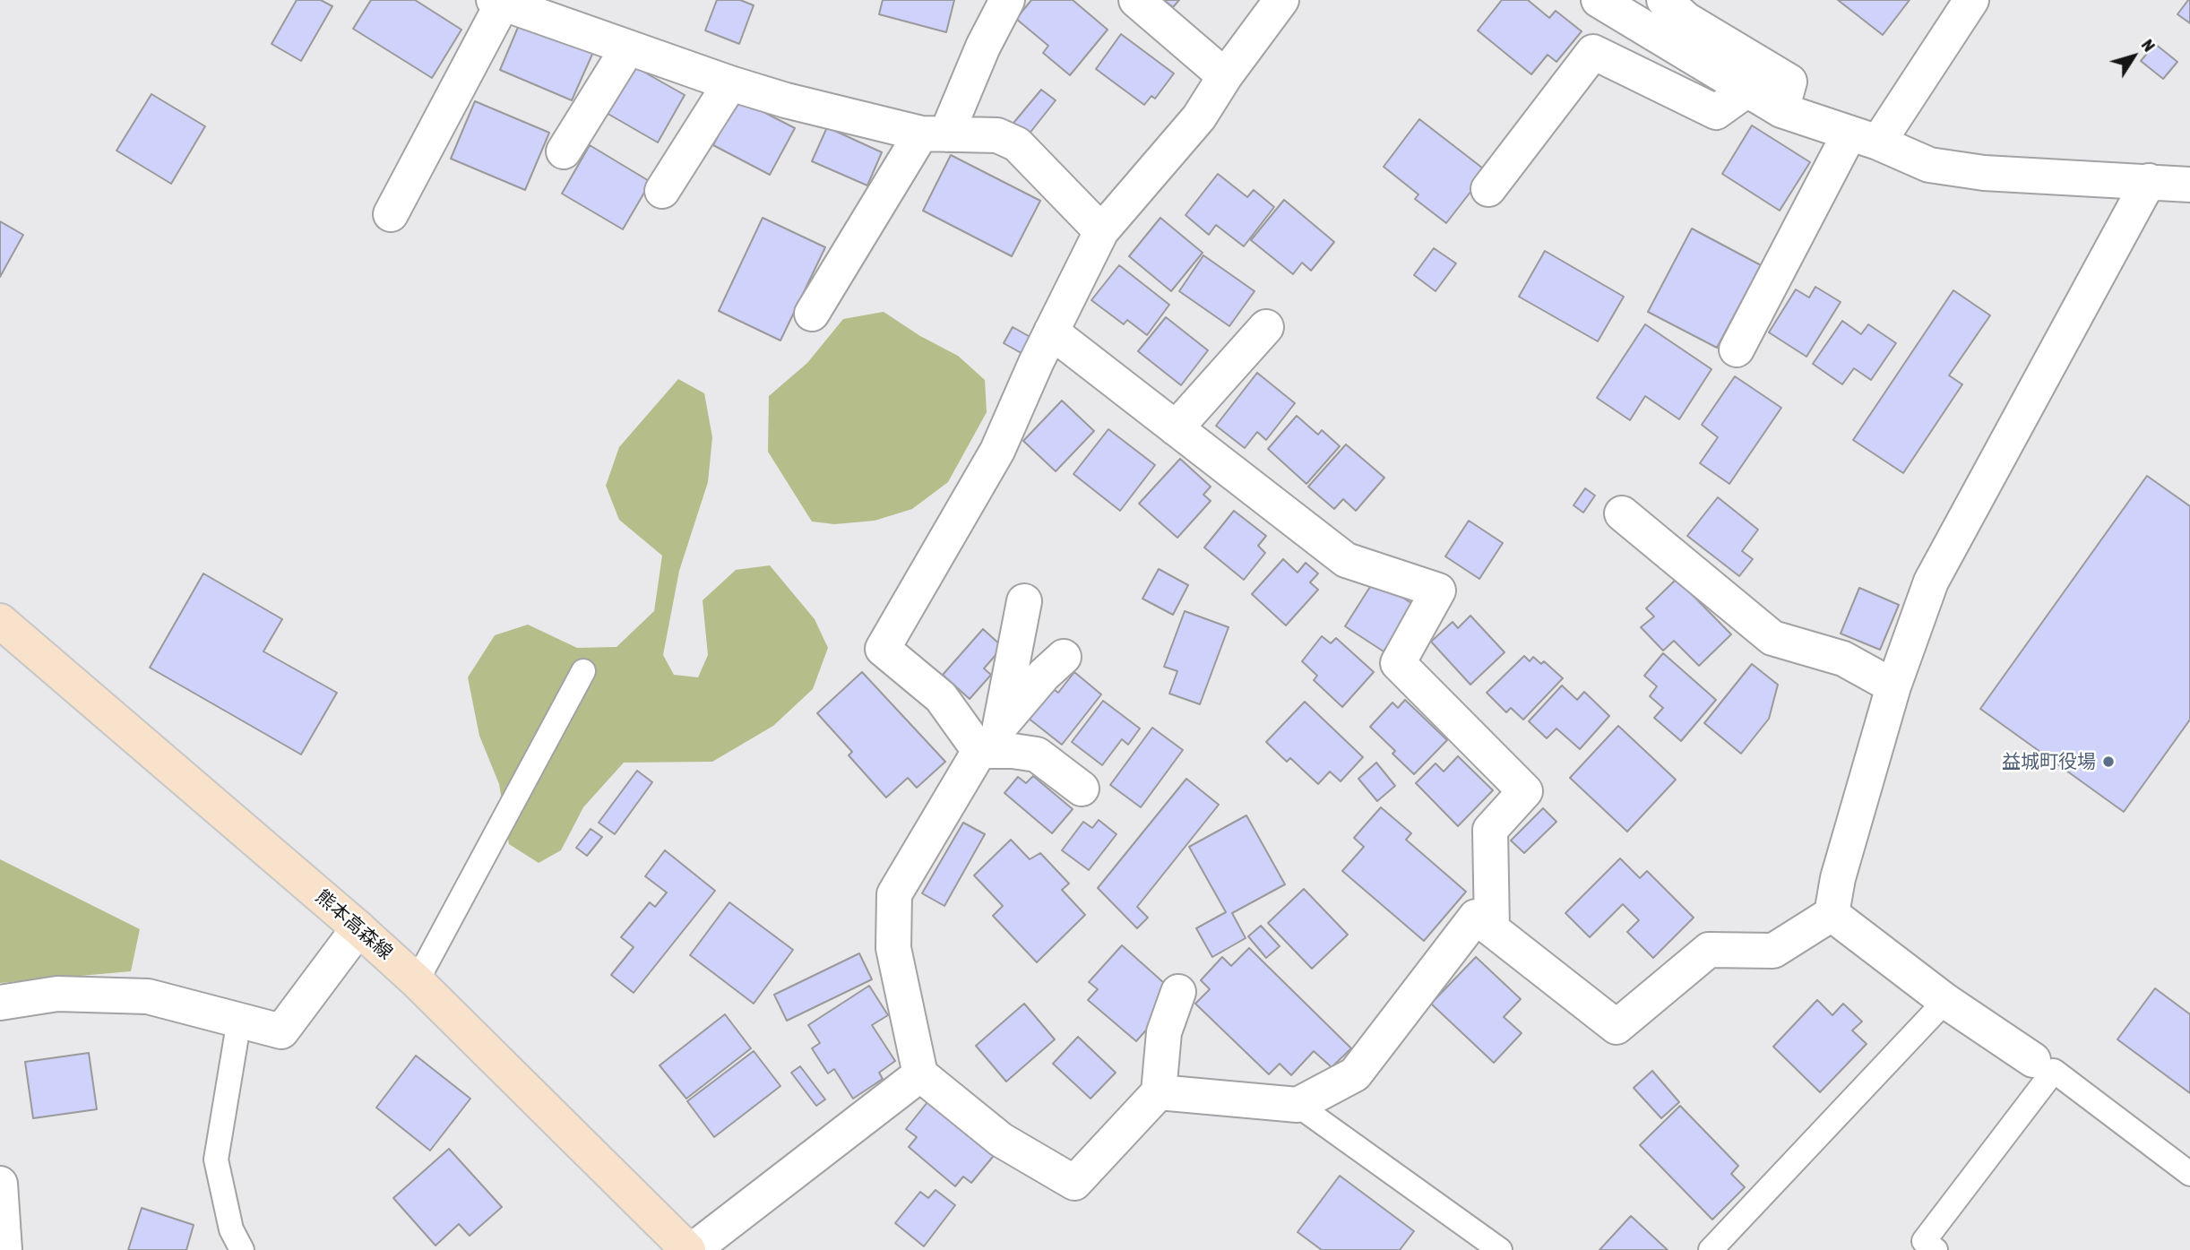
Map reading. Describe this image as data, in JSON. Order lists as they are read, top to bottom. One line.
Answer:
{"streets":{"main road":["熊本高森線"]},"places":["益城町役場"],"north":"top right"}
